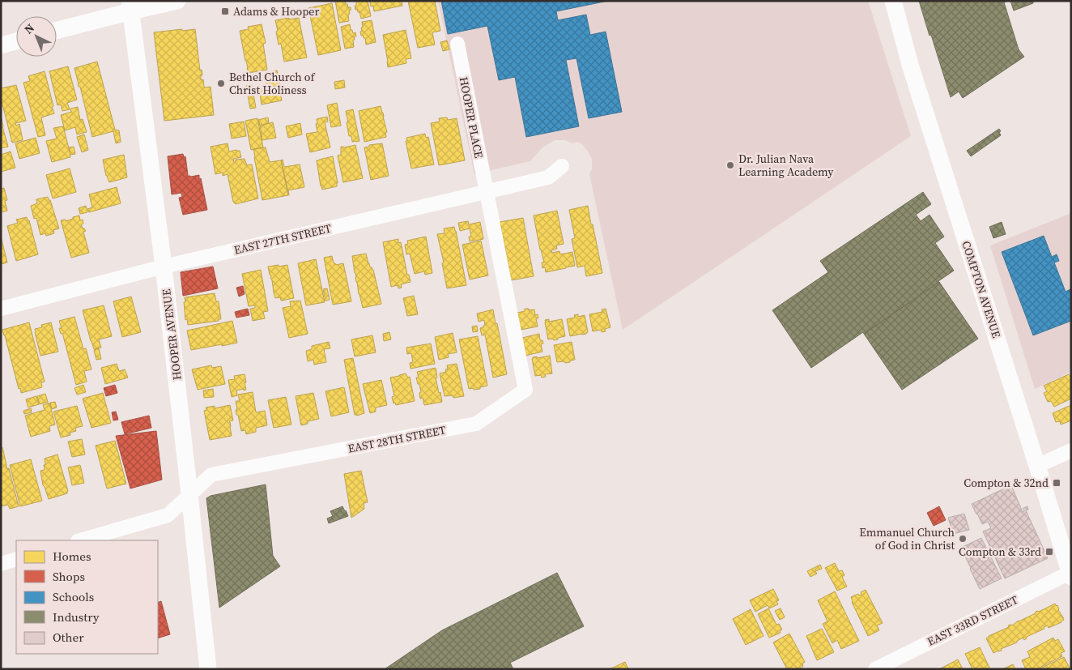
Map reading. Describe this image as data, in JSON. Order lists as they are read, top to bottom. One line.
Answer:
{"streets":{"street":["HOOPER PLACE","EAST 27TH STREET","COMPTON AVENUE","HOOPER AVENUE","EAST 28TH STREET","EAST 33RD STREET"]},"crossings":[["HOOPER PLACE","EAST 27TH STREET"],["HOOPER PLACE","EAST 28TH STREET"],["EAST 27TH STREET","HOOPER AVENUE"],["EAST 27TH STREET","EAST 28TH STREET"],["COMPTON AVENUE","EAST 33RD STREET"],["HOOPER AVENUE","EAST 28TH STREET"]],"places":{"transit":["Adams & Hooper","Compton & 32nd","Compton & 33rd"],"other":["Bethel Church of Christ Holiness","Dr. Julian Nava Learning Academy","Emmanuel Church of God in Christ"]},"legend":["Homes","Shops","Schools","Industry","Other"],"north":"top left"}
